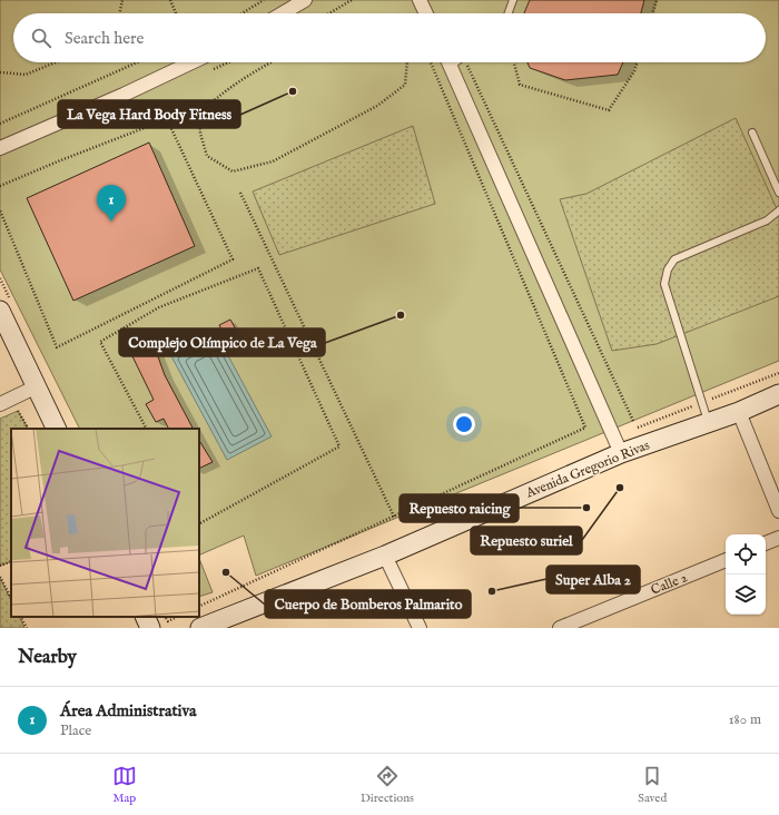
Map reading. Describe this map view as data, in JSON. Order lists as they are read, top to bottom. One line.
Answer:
{"streets":{"main road":["Avenida Gregorio Rivas"],"street":["Calle 2"]},"places":["La Vega Hard Body Fitness","Complejo Olímpico de La Vega","Repuesto suriel","Repuesto raicing","Cuerpo de Bomberos Palmarito","Super Alba 2"],"page":{"search":"Search here","pins":"1","heading":"Nearby","list":[{"mark":"1","name":"Área Administrativa","note":"Place","value":"180 m"}],"nav":["Map","Directions","Saved"]}}
